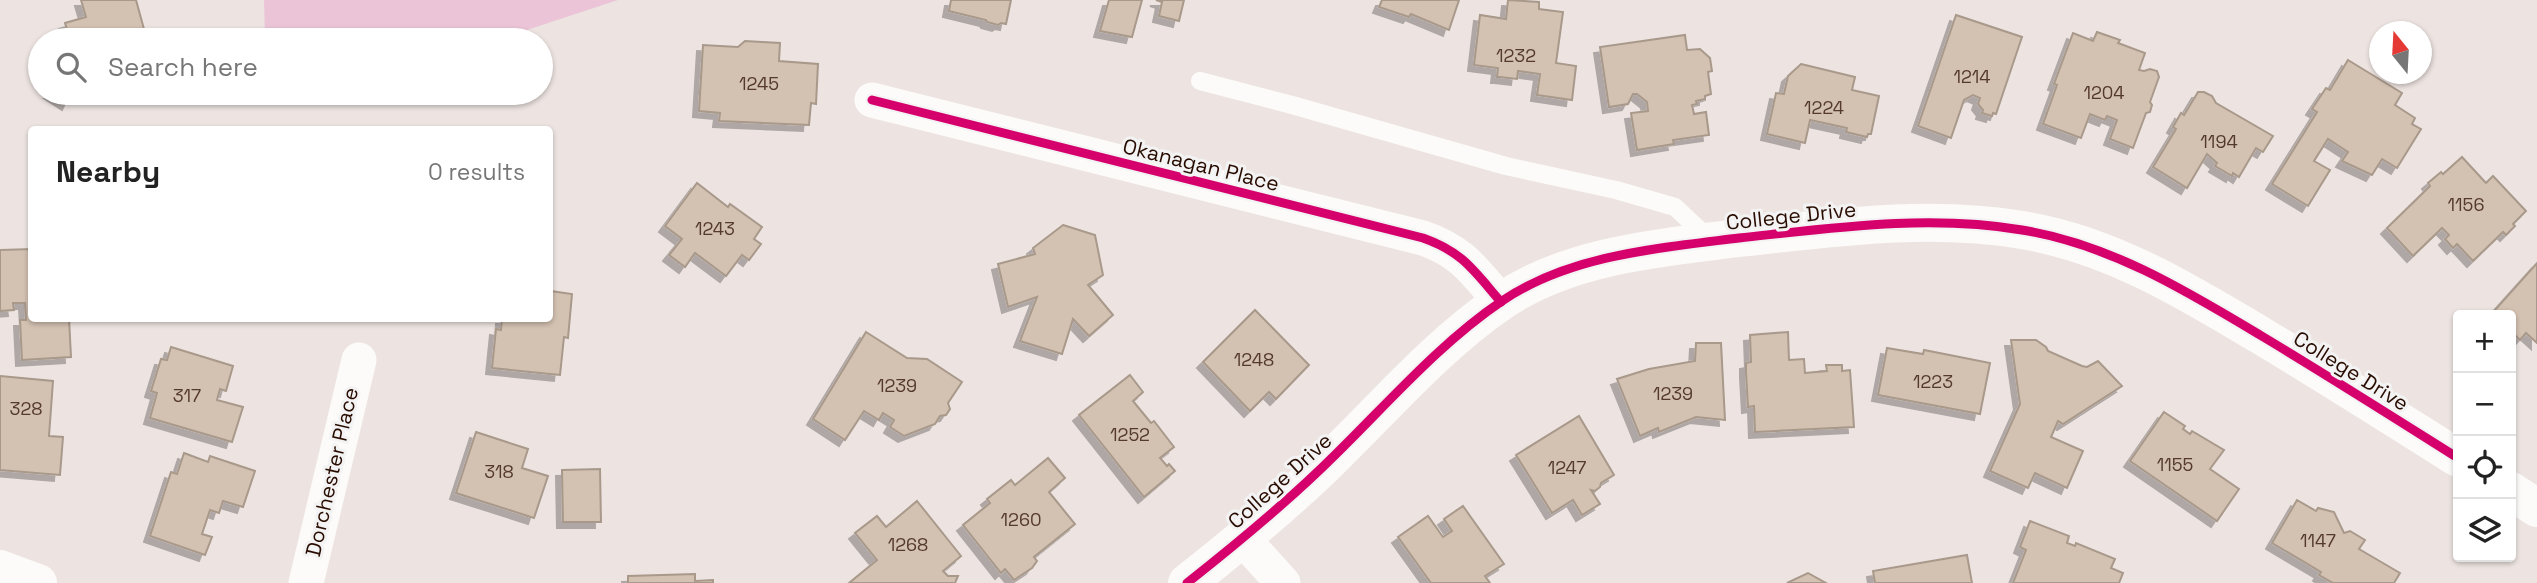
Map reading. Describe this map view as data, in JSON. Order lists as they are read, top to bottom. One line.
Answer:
{"streets":{"street":["Okanagan Place","College Drive","Dorchester Place"]},"crossings":[["Okanagan Place","College Drive"]],"house_numbers":["1232","1214","1245","1204","1224","1194","1156","1243","1248","1223","1239","1239","317","328","1252","1155","1247","318","1260","1147","1268"],"north":"top","page":{"search":"Search here","heading":["Nearby","0 results"],"map_buttons":["+","−"]}}
